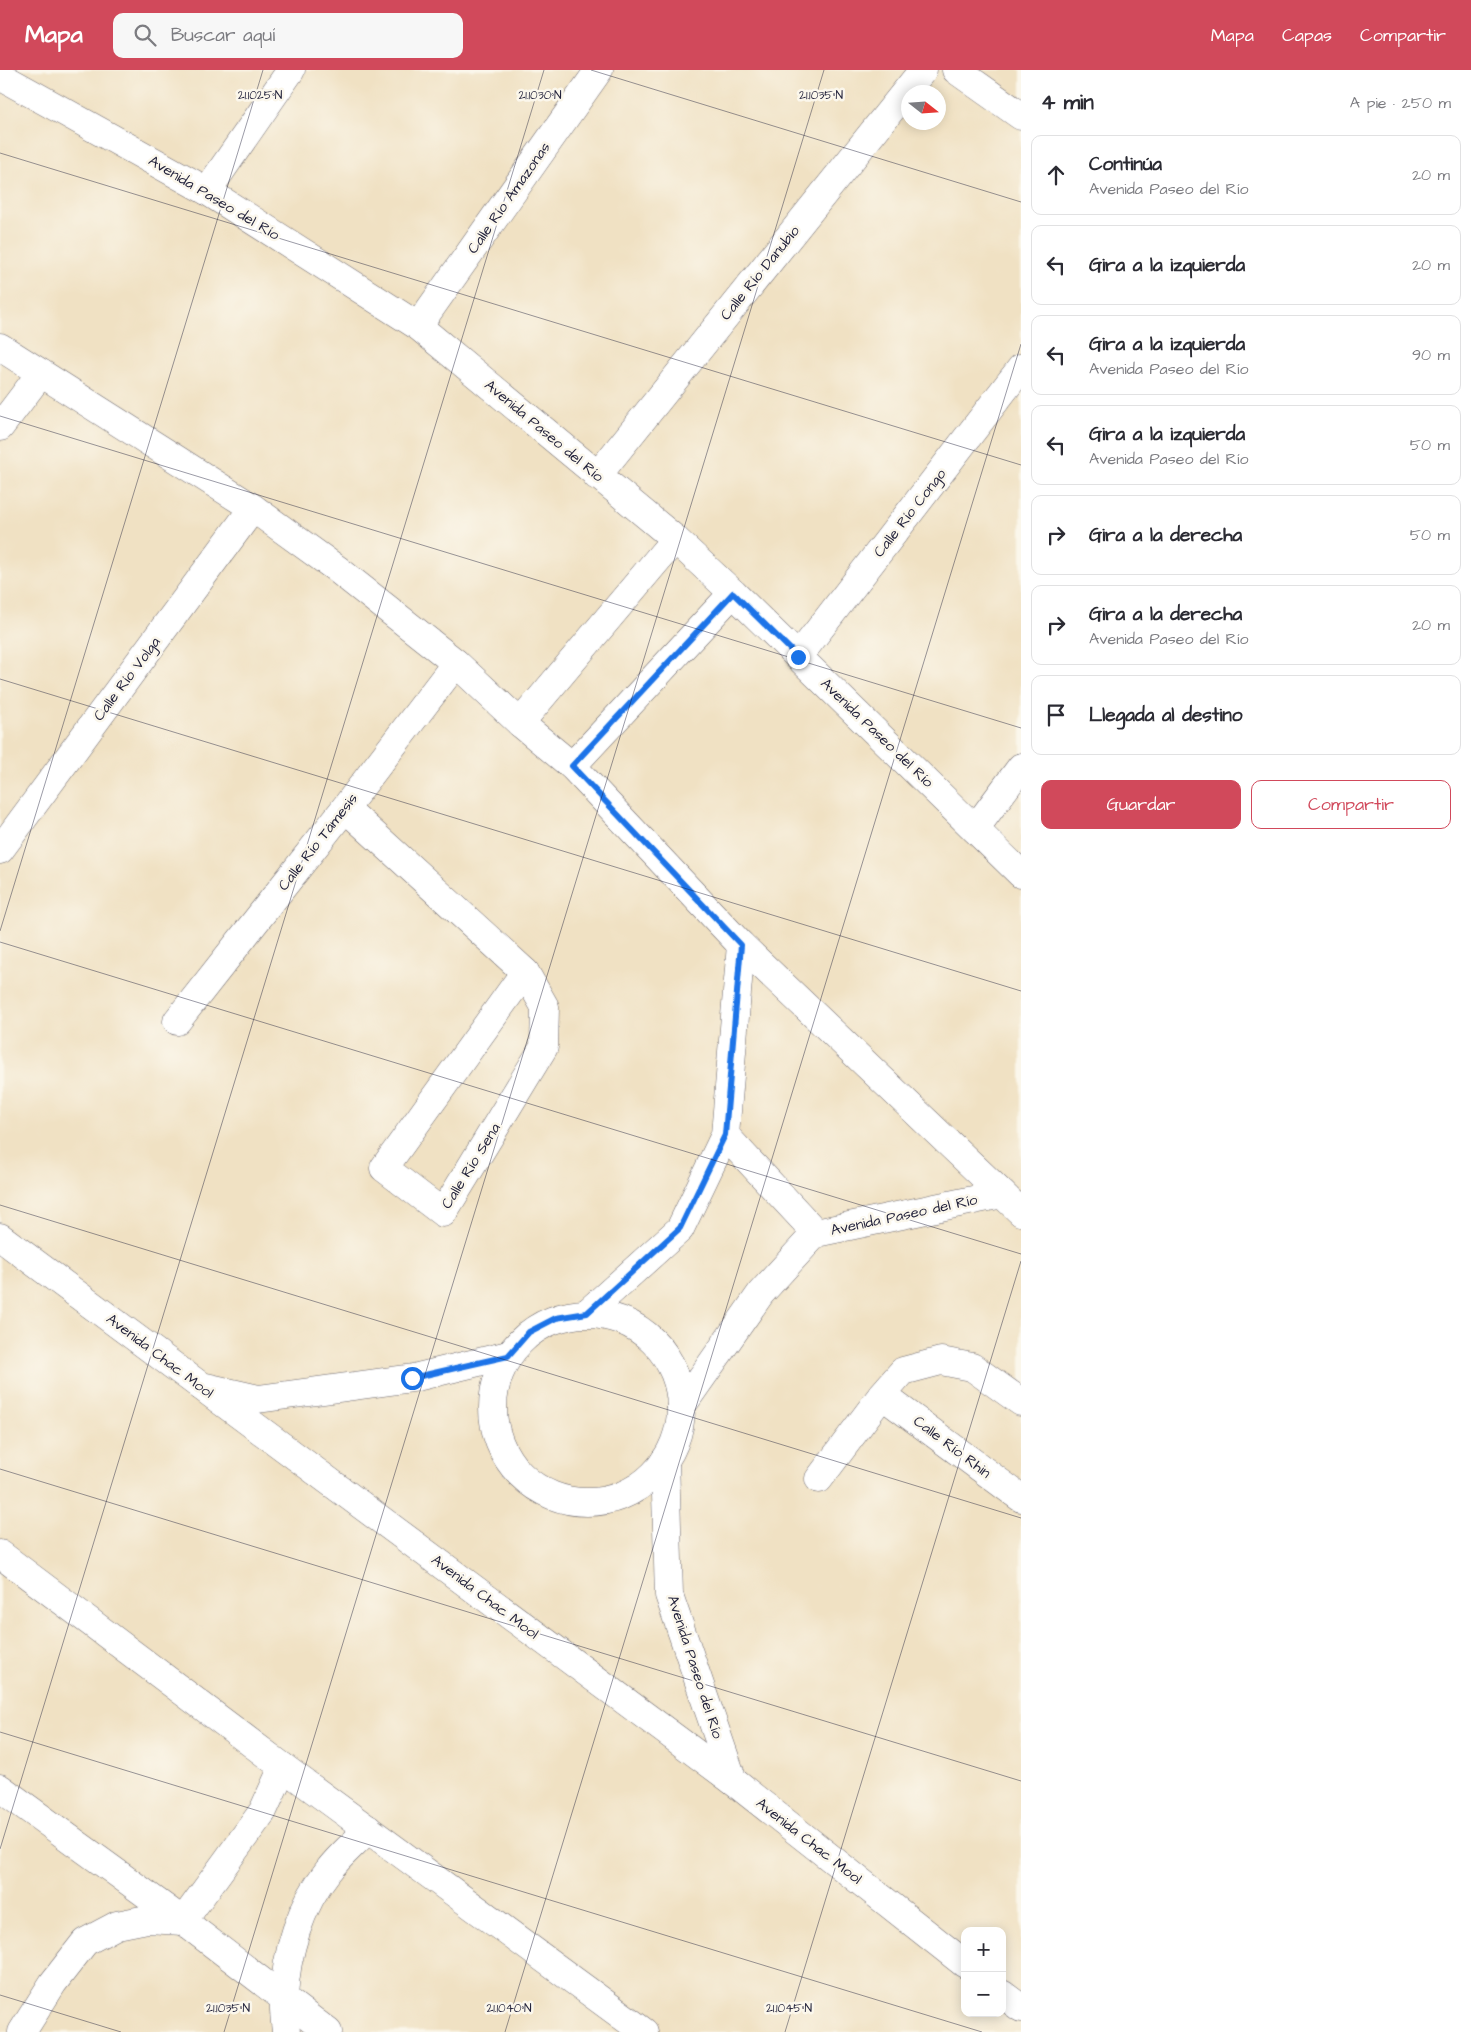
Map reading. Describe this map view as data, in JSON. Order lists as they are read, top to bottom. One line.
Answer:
{"streets":{"street":["Avenida Paseo del Río","Calle Río Amazonas","Calle Río Danubio","Calle Río Congo","Calle Río Volga","Calle Río Támesis","Calle Río Sena","Avenida Chac Mool","Calle Río Rhin"]},"crossings":[["Avenida Paseo del Río","Calle Río Amazonas"],["Avenida Paseo del Río","Calle Río Danubio"],["Avenida Paseo del Río","Calle Río Congo"],["Avenida Paseo del Río","Calle Río Volga"],["Avenida Paseo del Río","Calle Río Támesis"],["Avenida Paseo del Río","Avenida Chac Mool"],["Calle Río Támesis","Calle Río Sena"]],"north":"right","page":{"header":"Mapa","search":"Buscar aquí","nav":["Mapa","Capas","Compartir"],"heading":["4 min","A pie · 250 m"],"list":[["Continúa","Avenida Paseo del Río","20 m"],["Gira a la izquierda","20 m"],["Gira a la izquierda","Avenida Paseo del Río","90 m"],["Gira a la izquierda","Avenida Paseo del Río","50 m"],["Gira a la derecha","50 m"],["Gira a la derecha","Avenida Paseo del Río","20 m"],"Llegada al destino"],"buttons":["Guardar","Compartir"],"map_buttons":["+","−"]},"coordinates":["21.1025°N","21.1030°N","21.1035°N","21.1040°N","21.1045°N"]}
